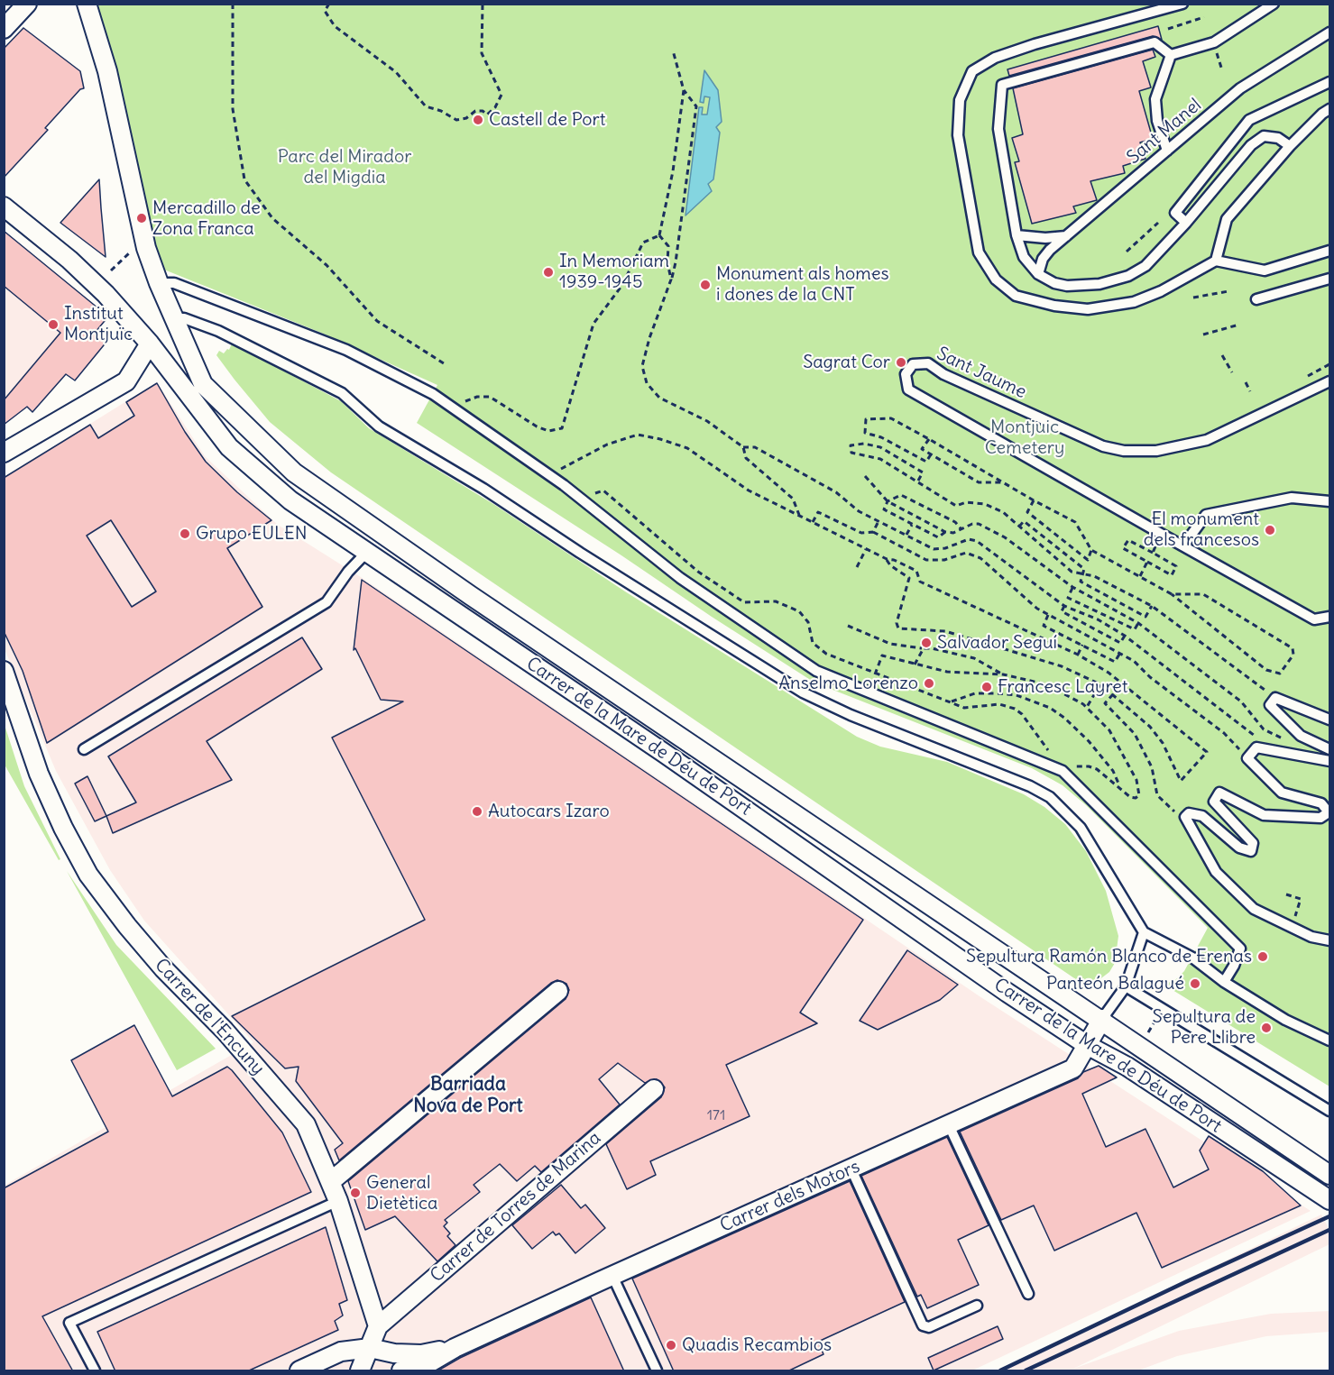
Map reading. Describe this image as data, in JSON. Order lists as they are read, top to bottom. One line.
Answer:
{"streets":{"street":["Carrer de la Mare de Déu de Port","Carrer de l'Encuny","Carrer dels Motors","Carrer de Torres de Marina"],"lane":["Sant Manel","Sant Jaume"]},"crossings":[["Carrer de la Mare de Déu de Port","Carrer dels Motors"],["Carrer de l'Encuny","Carrer de Torres de Marina"]],"districts":["Barriada Nova de Port"],"parks":["Parc del Mirador del Migdia","Montjuic Cemetery"],"places":["Castell de Port","Mercadillo de Zona Franca","In Memoriam 1939-1945","Monument als homes i dones de la CNT","Institut Montjuïc","Sagrat Cor","El monument dels francesos","Grupo EULEN","Salvador Seguí","Anselmo Lorenzo","Francesc Layret","Autocars Izaro","Sepultura Ramón Blanco de Erenas","Panteón Balagué","Sepultura de Pere Llibre","General Dietètica","Quadis Recambios"],"house_numbers":["171"]}
